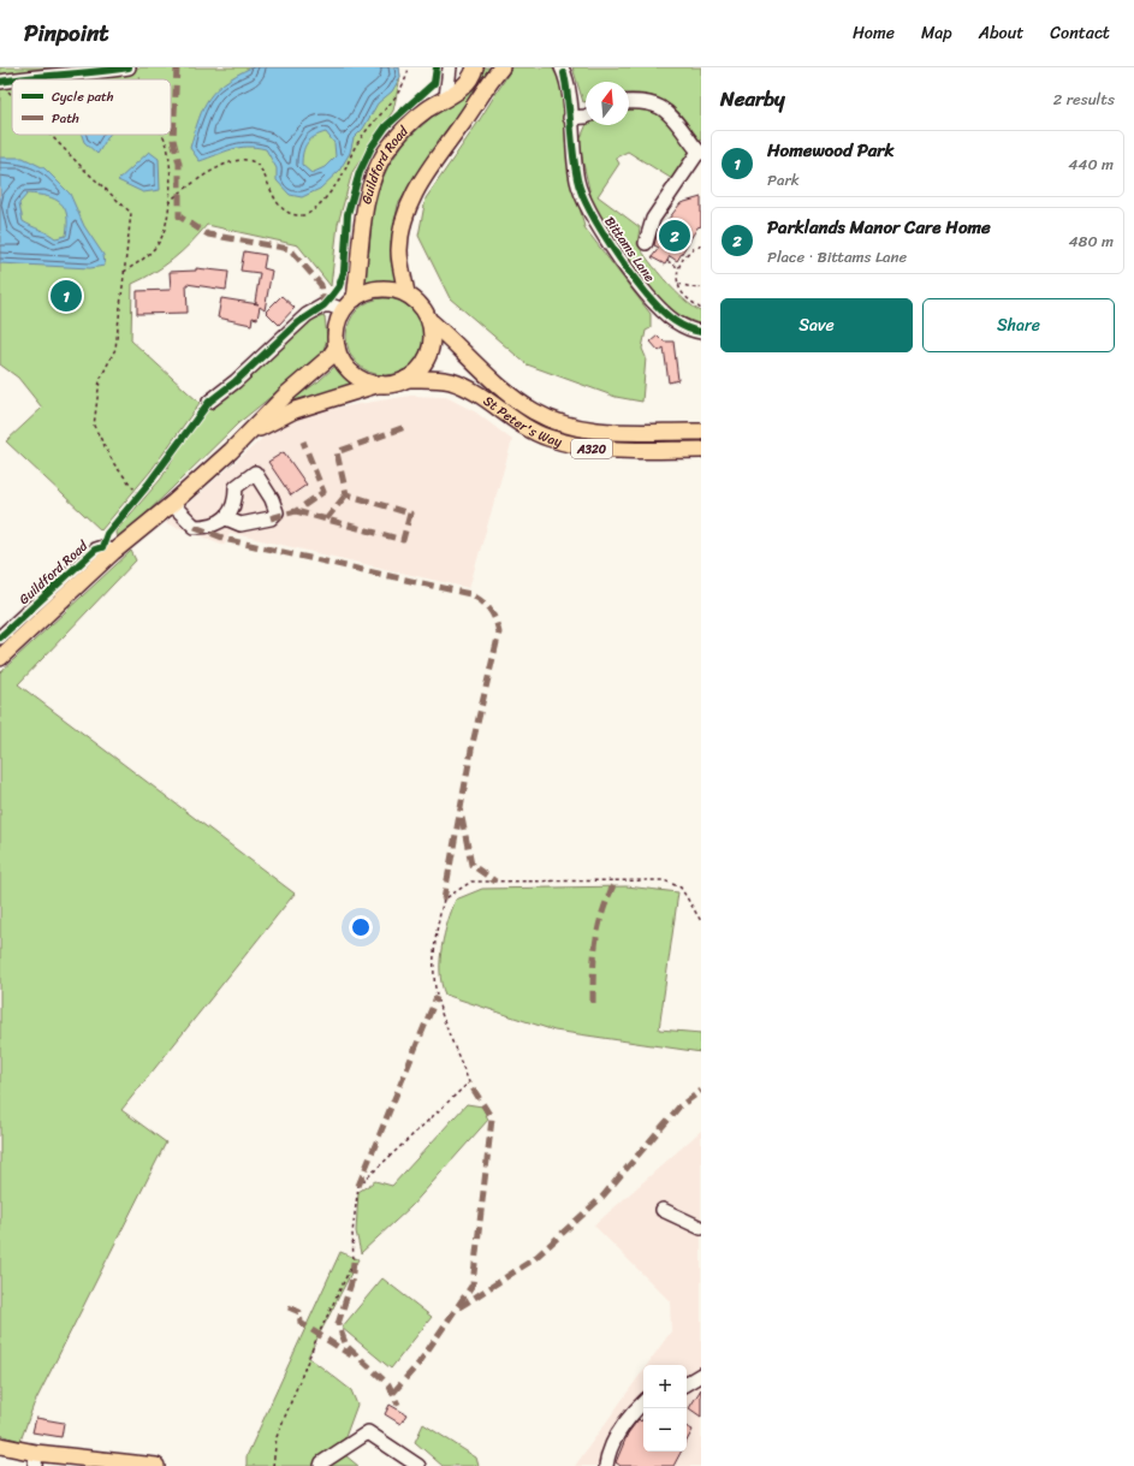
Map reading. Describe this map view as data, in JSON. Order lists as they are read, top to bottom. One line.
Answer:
{"streets":{"main road":["Guildford Road","St Peter's Way","A320"],"street":["Bittams Lane"]},"crossings":[["Guildford Road","St Peter's Way"],["Guildford Road","A320"],["St Peter's Way","A320"]],"legend":["Cycle path","Path"],"north":"top","page":{"header":"Pinpoint","nav":["Home","Map","About","Contact"],"heading":["Nearby","2 results"],"list":[{"mark":"1","name":"Homewood Park","note":"Park","value":"440 m"},{"mark":"2","name":"Parklands Manor Care Home","note":"Place · Bittams Lane","value":"480 m"}],"pins":["2","1"],"buttons":["Save","Share"],"map_buttons":["+","−"]}}
